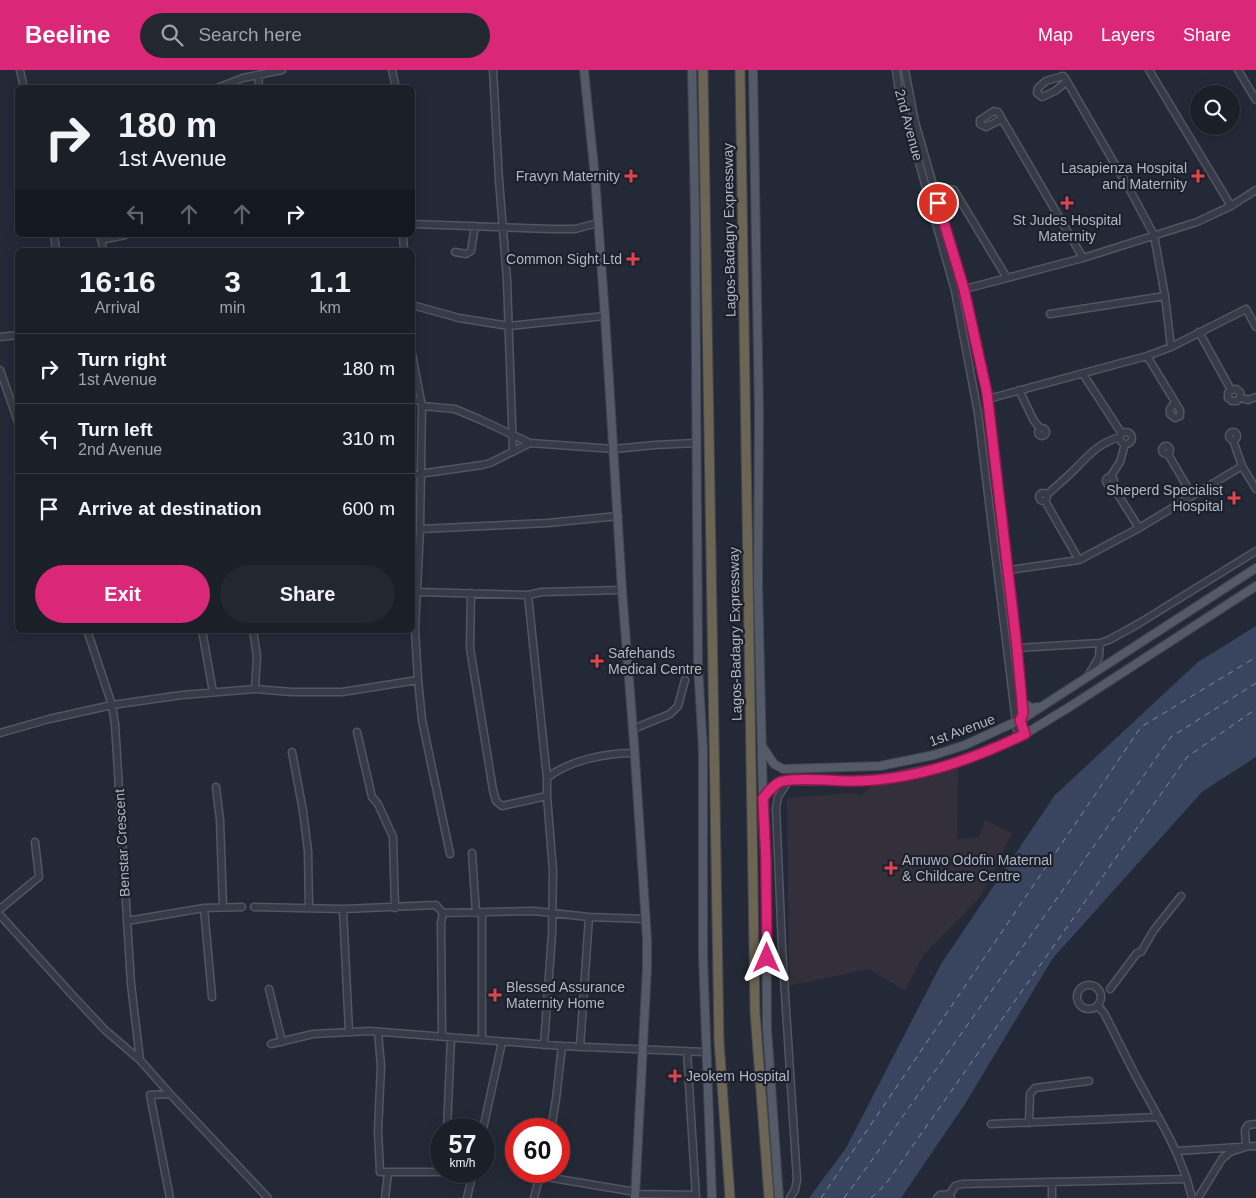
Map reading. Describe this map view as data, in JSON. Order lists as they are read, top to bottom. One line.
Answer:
{"streets":{"highway":["Lagos-Badagry Expressway"],"main road":["1st Avenue"],"street":["2nd Avenue","Benstar Crescent"]},"crossings":[["2nd Avenue","1st Avenue"],["Lagos-Badagry Expressway","1st Avenue"]],"places":{"health":["Fravyn Maternity","Lasapienza Hospital and Maternity","St Judes Hospital Maternity","Common Sight Ltd","Sheperd Specialist Hospital","Safehands Medical Centre","Amuwo Odofin Maternal & Childcare Centre","Blessed Assurance Maternity Home","Jeokem Hospital"]},"page":{"header":"Beeline","search":"Search here","nav":["Map","Layers","Share"],"turn":["180 m","1st Avenue"],"eta":["16:16","Arrival","3","min","1.1","km"],"list":[{"name":"Turn right","note":"1st Avenue","value":"180 m"},{"name":"Turn left","note":"2nd Avenue","value":"310 m"},{"name":"Arrive at destination","value":"600 m"}],"buttons":["Exit","Share"],"speed":"57 km/h","limit":"60"}}
